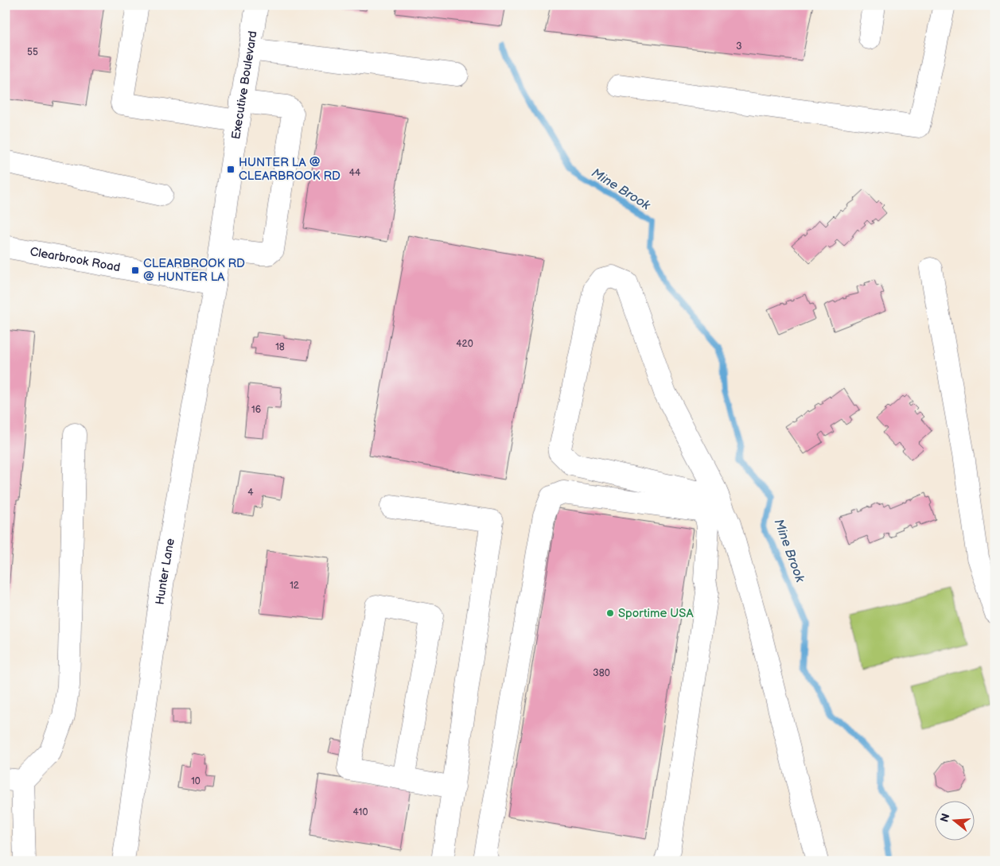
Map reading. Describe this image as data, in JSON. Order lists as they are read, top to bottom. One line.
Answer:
{"streets":{"street":["Executive Boulevard","Clearbrook Road","Hunter Lane"]},"crossings":[["Executive Boulevard","Clearbrook Road"],["Executive Boulevard","Hunter Lane"],["Clearbrook Road","Hunter Lane"]],"water":["Mine Brook"],"places":{"transit":["HUNTER LA @ CLEARBROOK RD","CLEARBROOK RD @ HUNTER LA"],"other":["Sportime USA"]},"house_numbers":["3","55","44","420","18","16","4","12","380","10","410"],"north":"left"}
